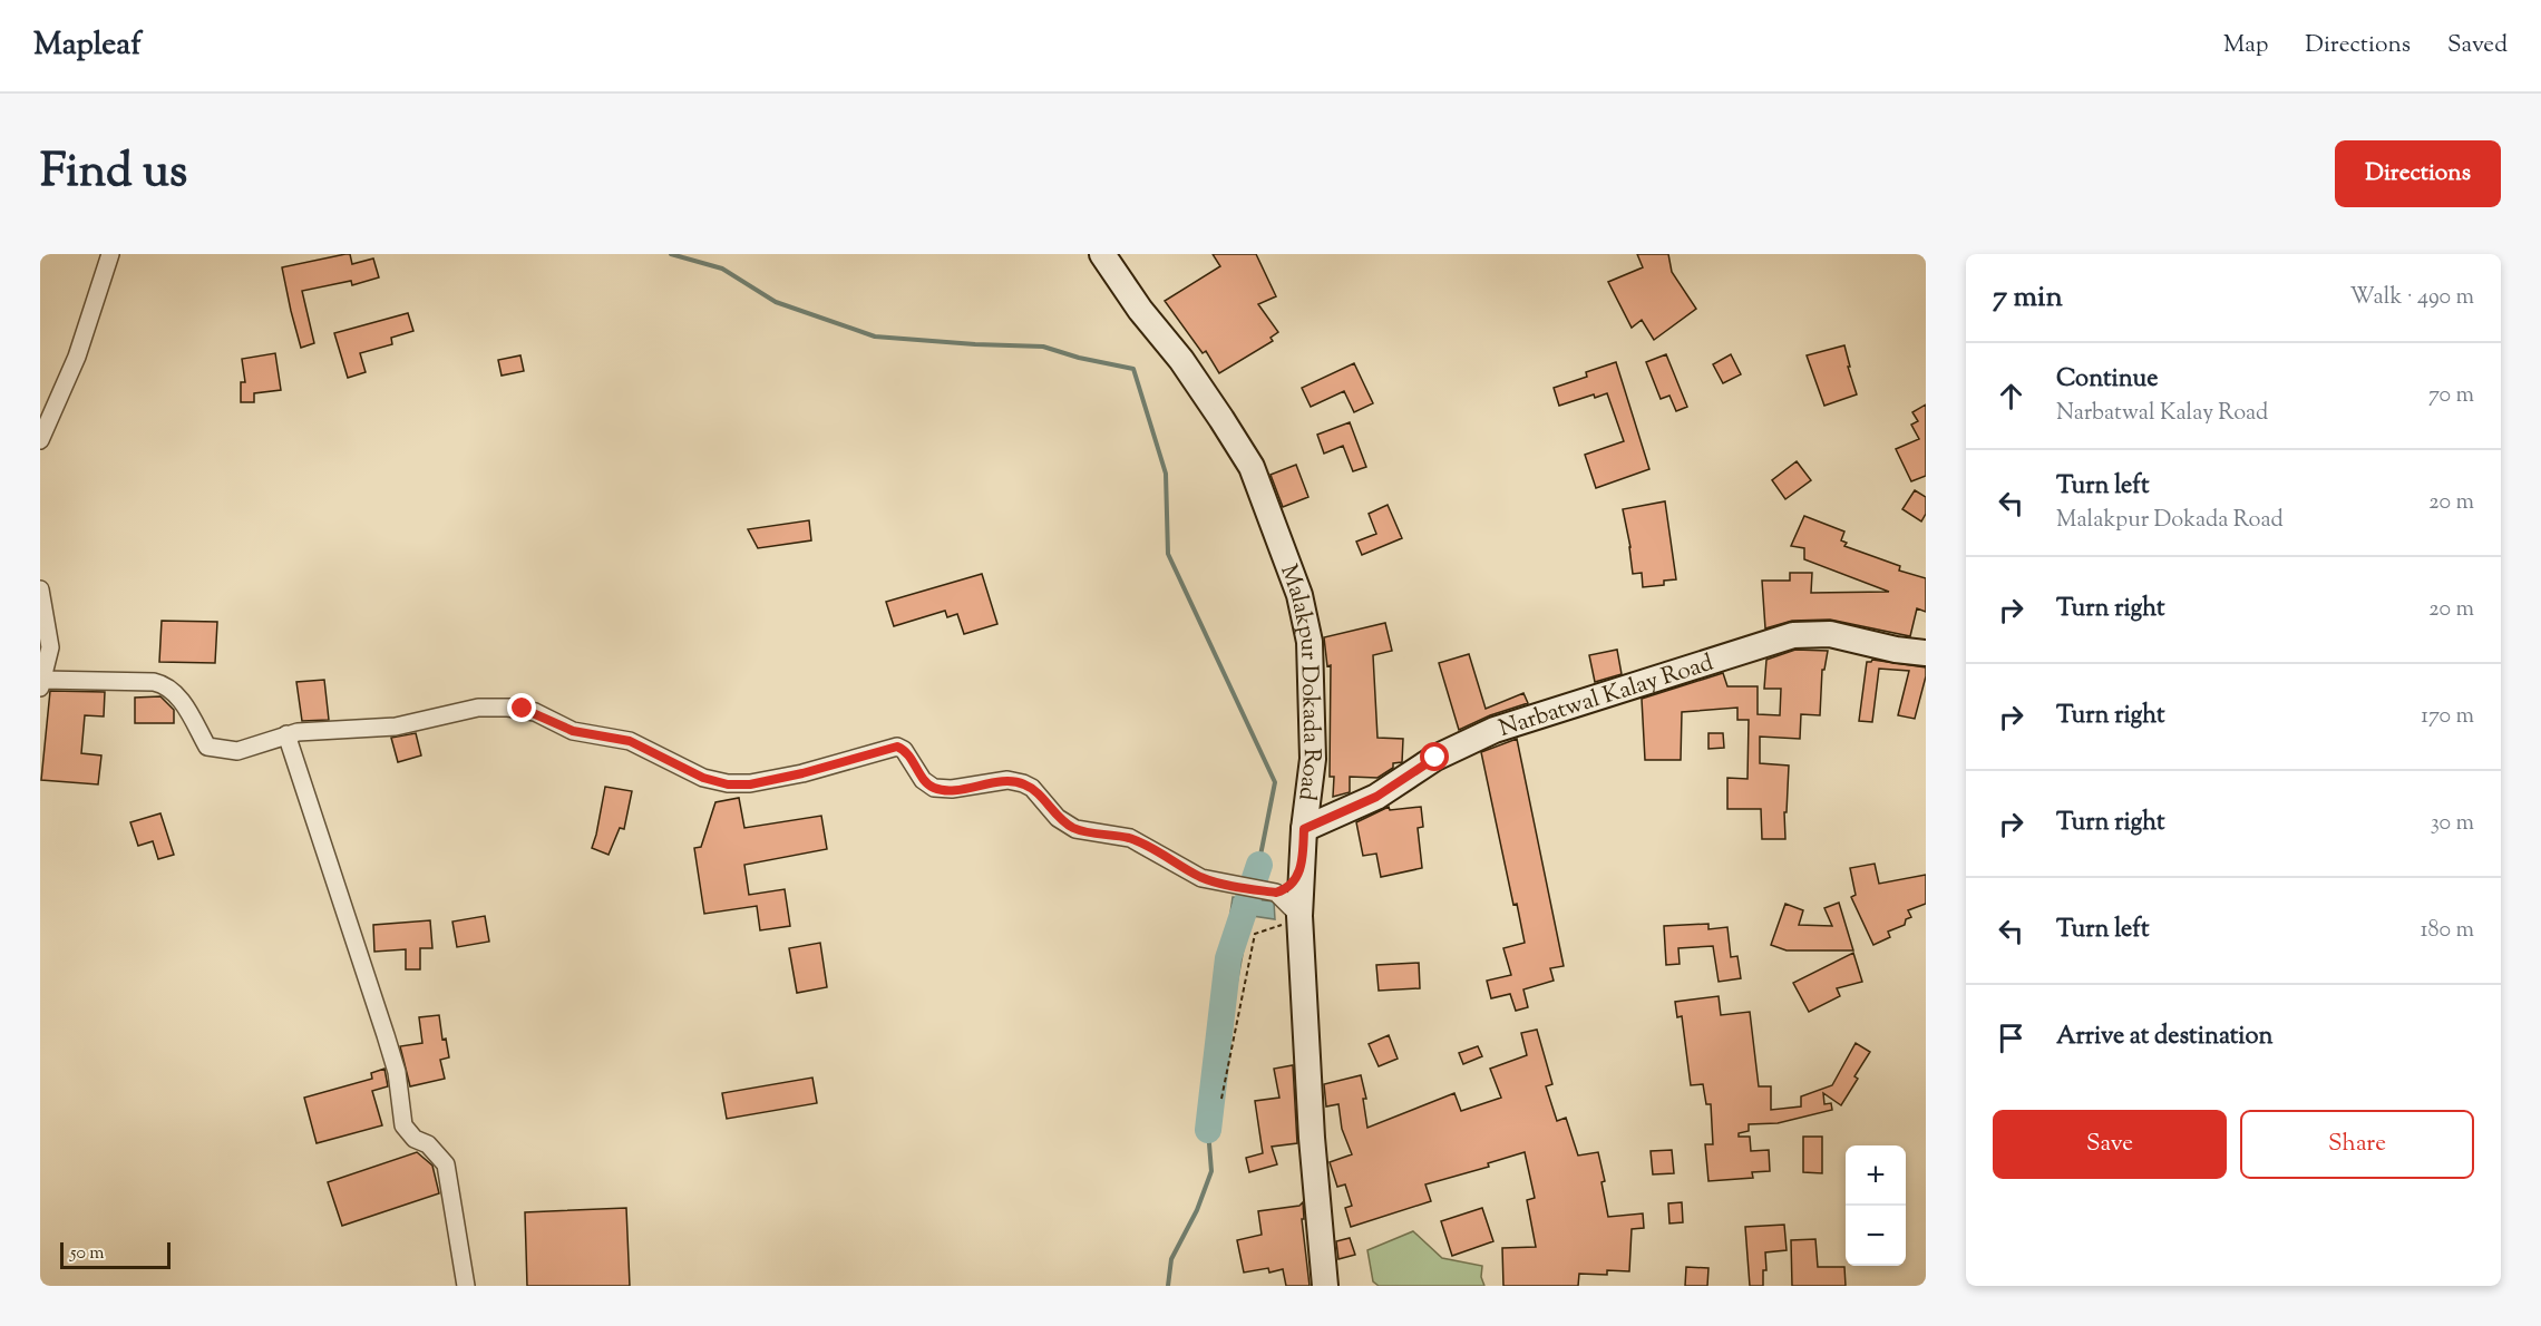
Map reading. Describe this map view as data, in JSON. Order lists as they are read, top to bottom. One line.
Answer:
{"streets":{"street":["Malakpur Dokada Road","Narbatwal Kalay Road"]},"crossings":[["Malakpur Dokada Road","Narbatwal Kalay Road"]],"scale_bar":"50 m","page":{"header":"Mapleaf","nav":["Map","Directions","Saved"],"title":"Find us","buttons":["Directions",["Save","Share"]],"heading":["7 min","Walk · 490 m"],"list":[["Continue","Narbatwal Kalay Road","70 m"],["Turn left","Malakpur Dokada Road","20 m"],["Turn right","20 m"],["Turn right","170 m"],["Turn right","30 m"],["Turn left","180 m"],"Arrive at destination"],"map_buttons":["+","−"],"scale":"50 m"}}
